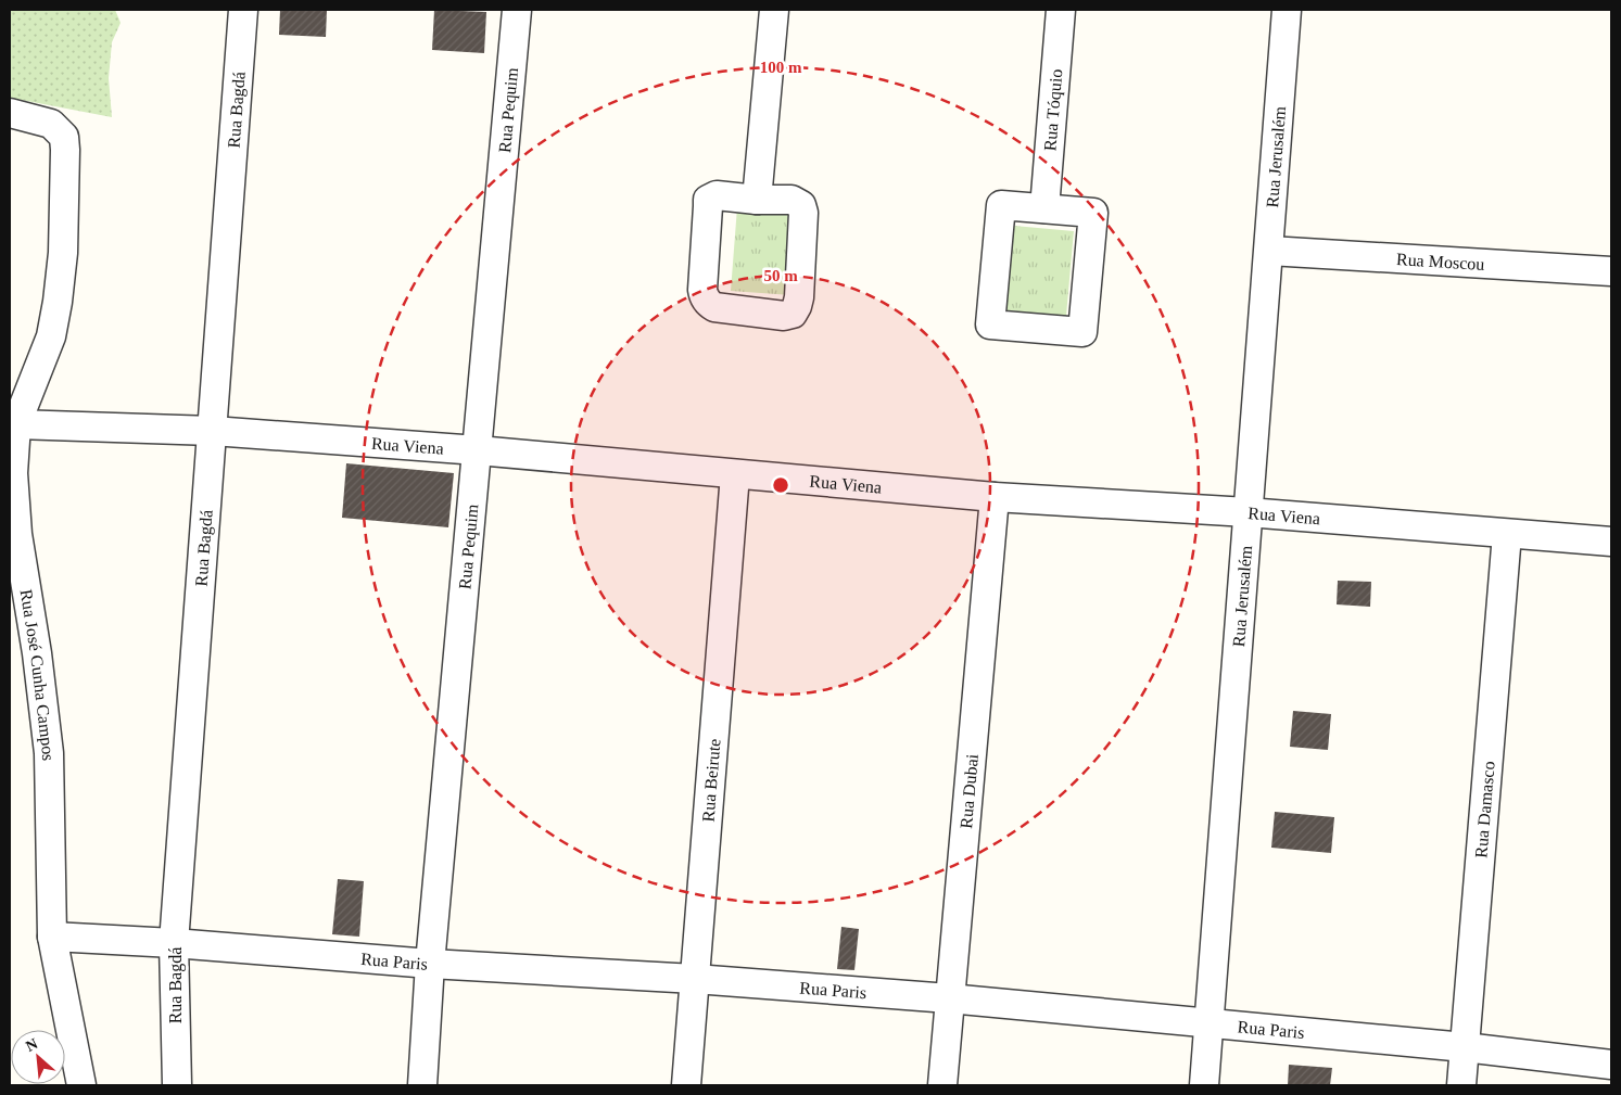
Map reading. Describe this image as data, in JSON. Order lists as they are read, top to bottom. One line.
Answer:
{"streets":{"street":["Rua Bagdá","Rua Pequim","Rua Tóquio","Rua Jerusalém","Rua Moscou","Rua Viena","Rua José Cunha Campos","Rua Beirute","Rua Dubai","Rua Damasco","Rua Paris"]},"crossings":[["Rua Bagdá","Rua Viena"],["Rua Bagdá","Rua Paris"],["Rua Pequim","Rua Viena"],["Rua Pequim","Rua Paris"],["Rua Jerusalém","Rua Moscou"],["Rua Jerusalém","Rua Viena"],["Rua Jerusalém","Rua Paris"],["Rua Viena","Rua José Cunha Campos"],["Rua Viena","Rua Beirute"],["Rua Viena","Rua Dubai"],["Rua Viena","Rua Damasco"],["Rua José Cunha Campos","Rua Paris"],["Rua Beirute","Rua Paris"],["Rua Dubai","Rua Paris"],["Rua Damasco","Rua Paris"]],"north":"top left","rings":["100 m","50 m"]}
